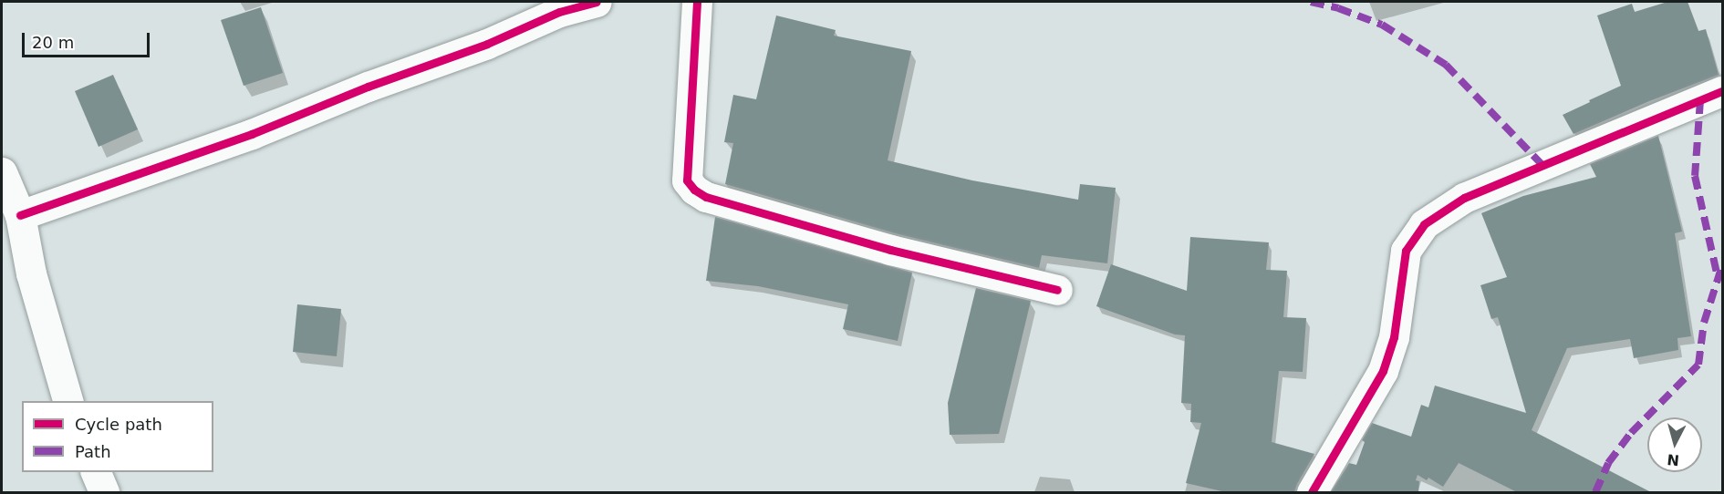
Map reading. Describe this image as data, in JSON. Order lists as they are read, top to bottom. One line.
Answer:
{"legend":["Cycle path","Path"],"scale_bar":"20 m","north":"bottom"}
